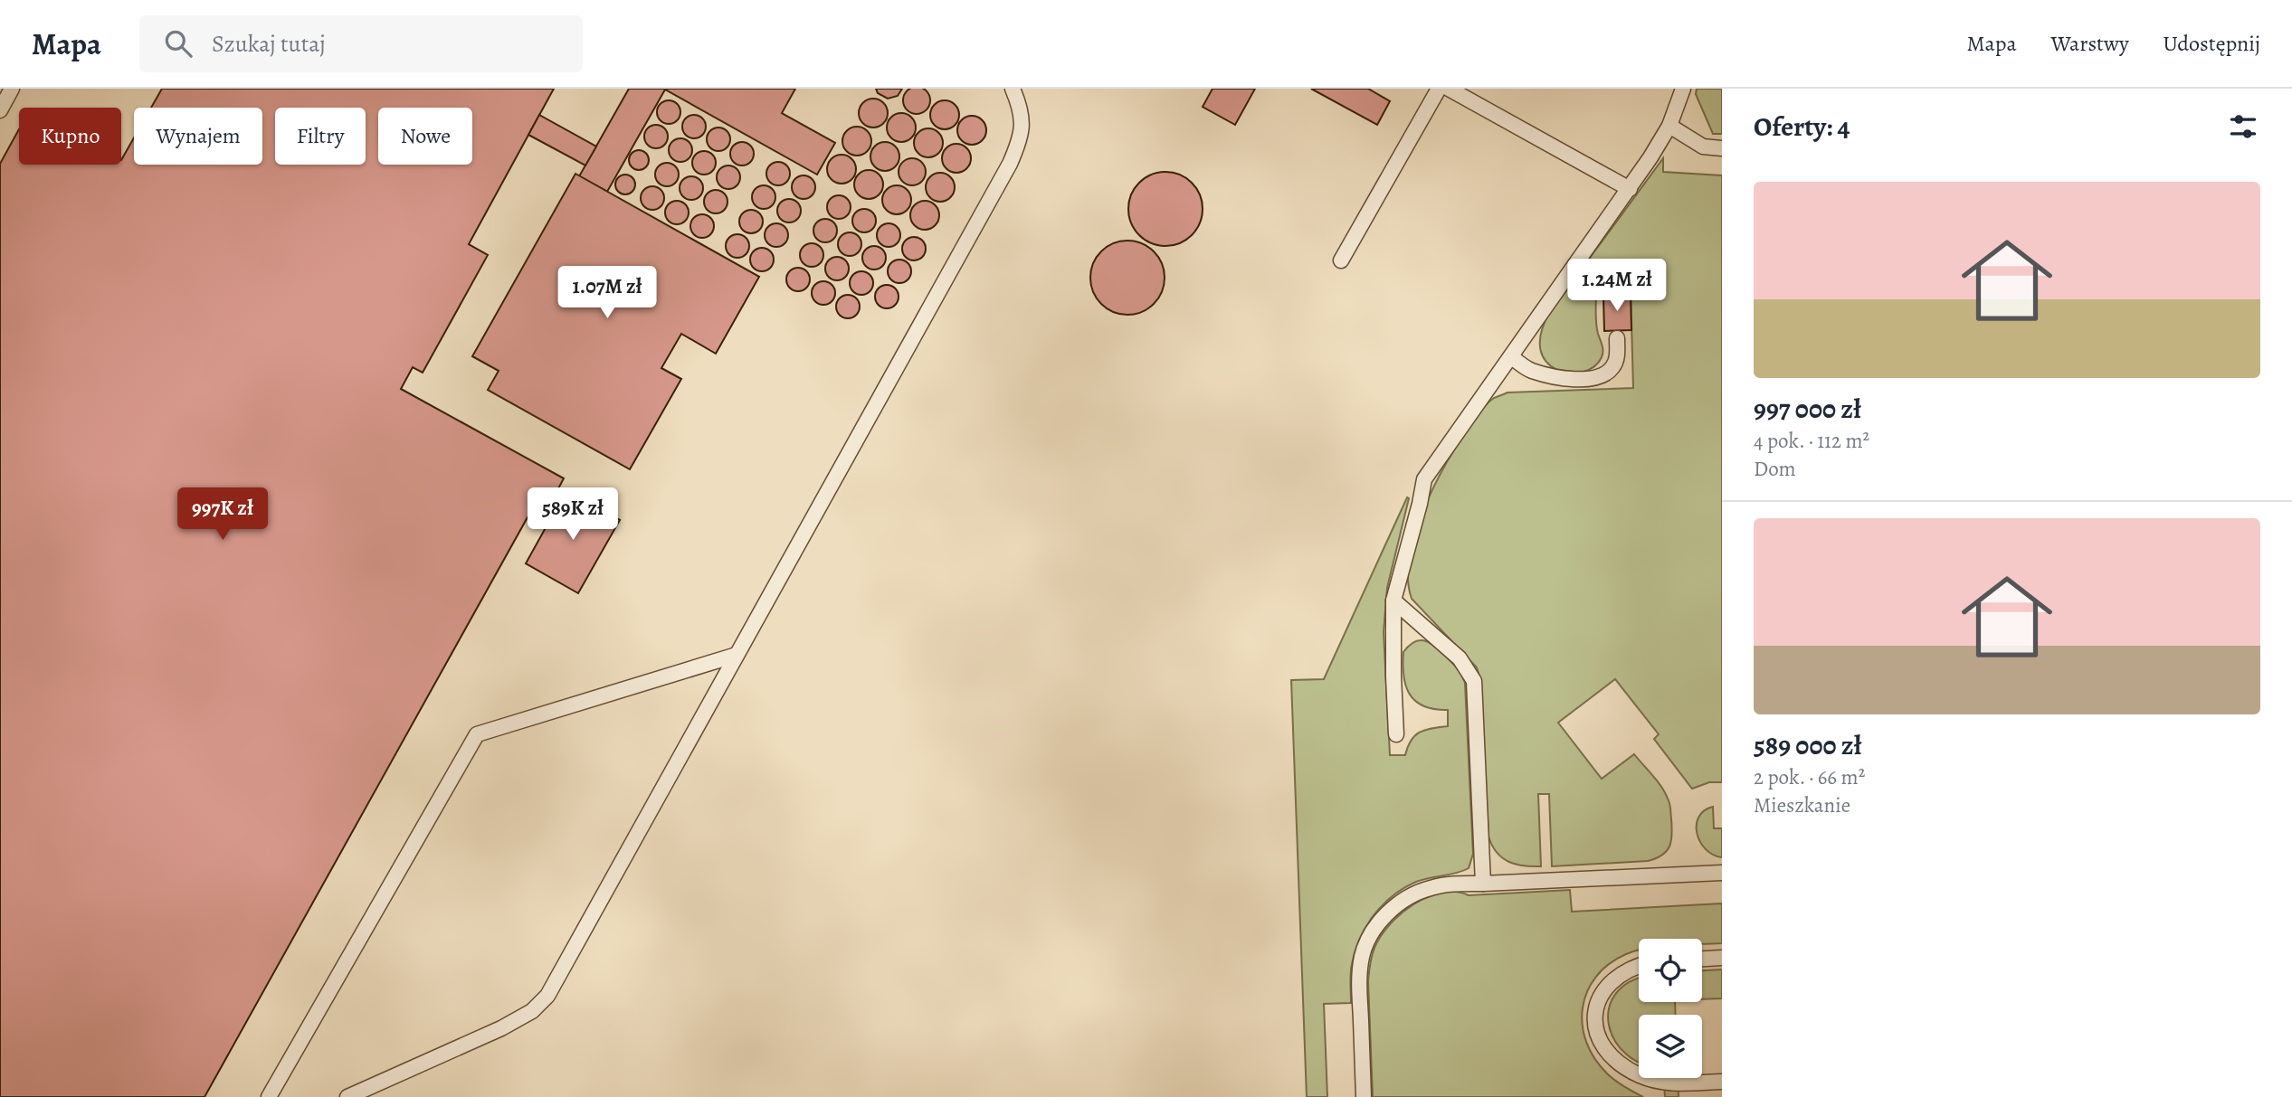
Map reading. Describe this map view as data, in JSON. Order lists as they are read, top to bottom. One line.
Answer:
{"page":{"header":"Mapa","search":"Szukaj tutaj","nav":["Mapa","Warstwy","Udostępnij"],"heading":"Oferty: 4","chip":["Kupno","Wynajem","Filtry","Nowe"],"list":[{"name":"997 000 zł","note":"4 pok. · 112 m² · Dom"},{"name":"589 000 zł","note":"2 pok. · 66 m² · Mieszkanie"}],"price":["1.24M zł","1.07M zł","997K zł","589K zł"]}}
